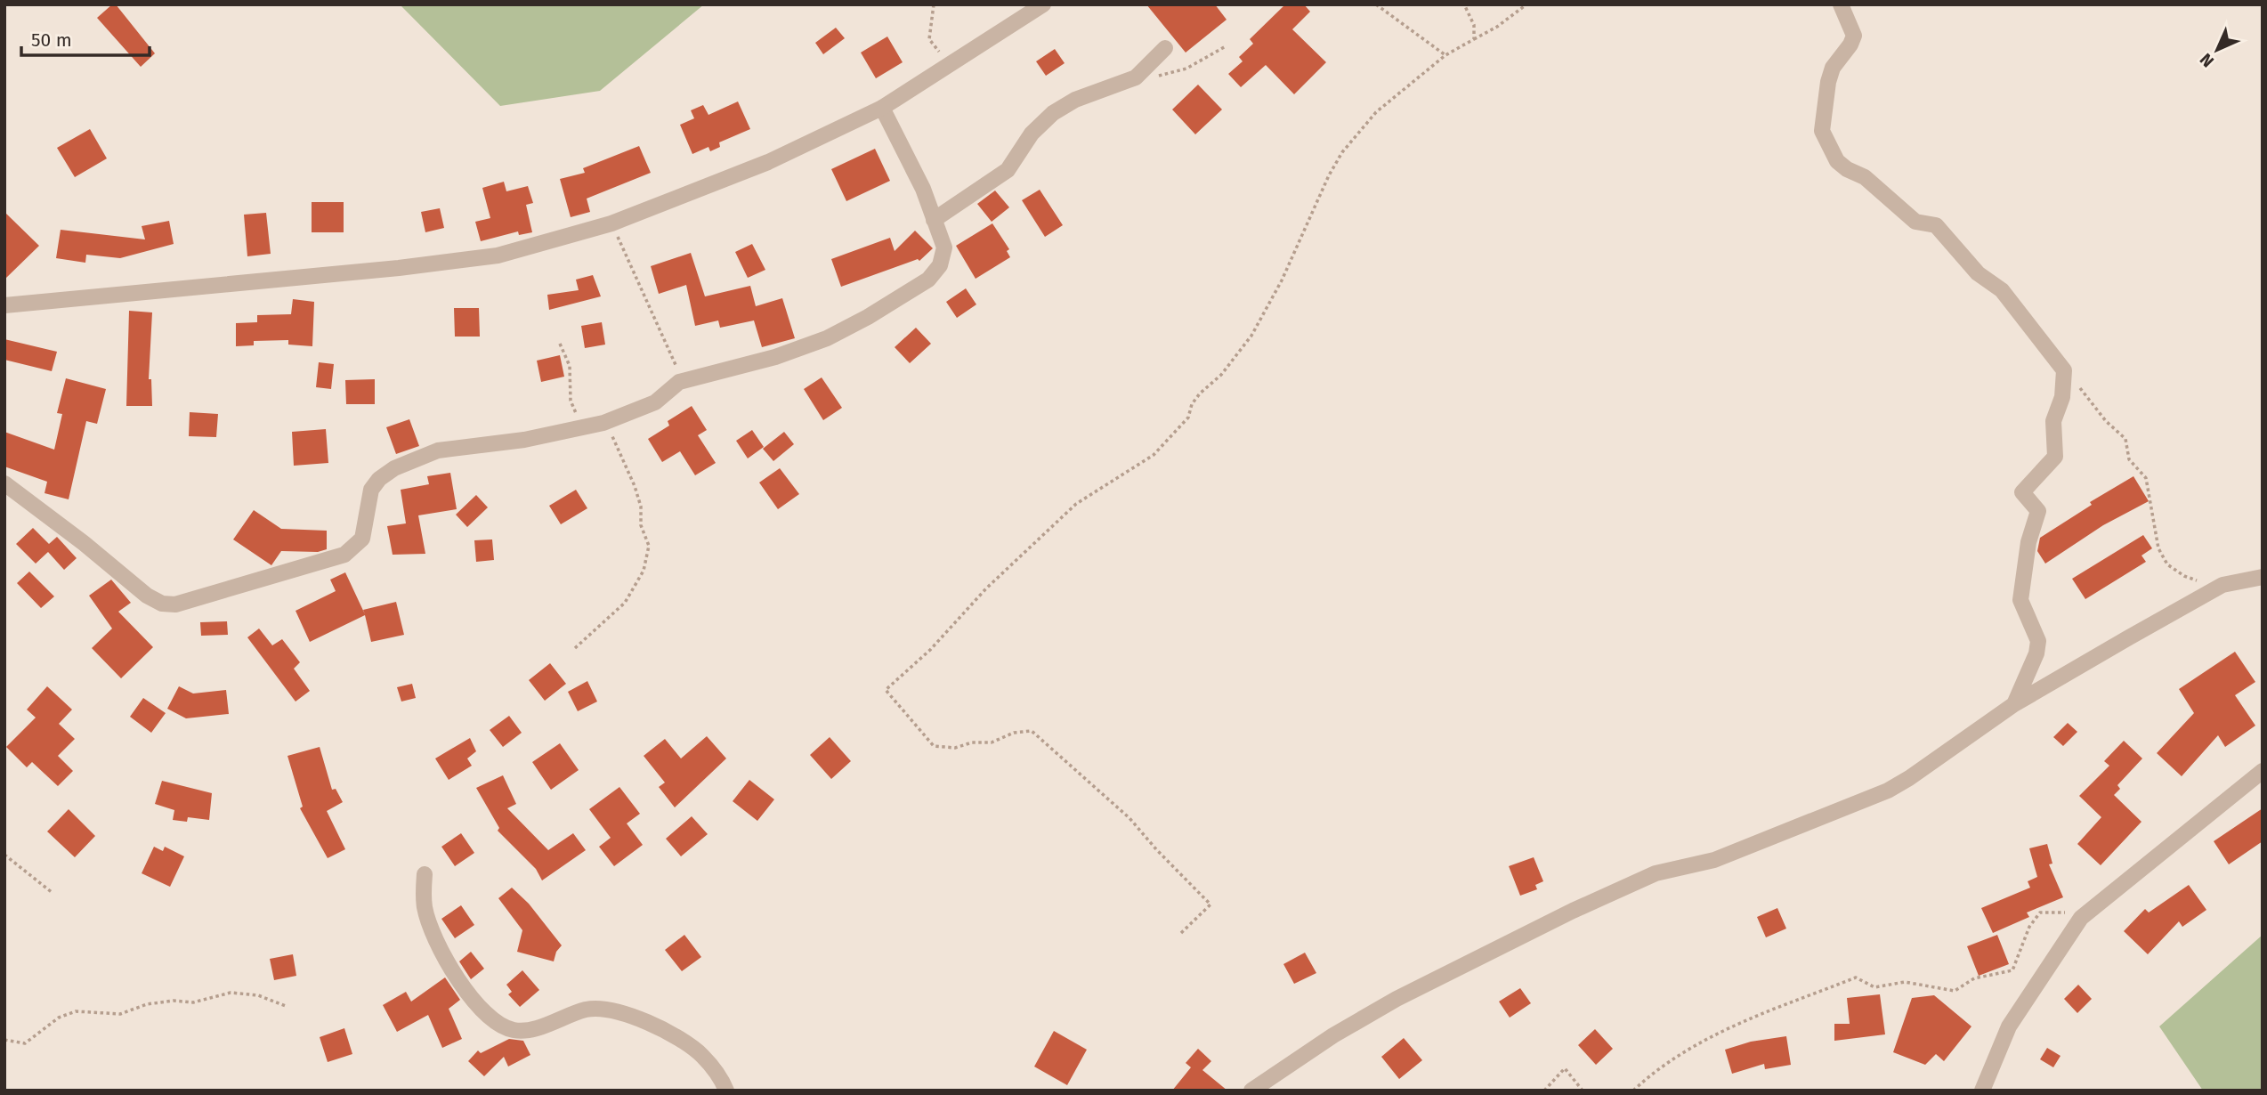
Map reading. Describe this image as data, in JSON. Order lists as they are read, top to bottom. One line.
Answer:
{"scale_bar":"50 m","north":"bottom left"}
